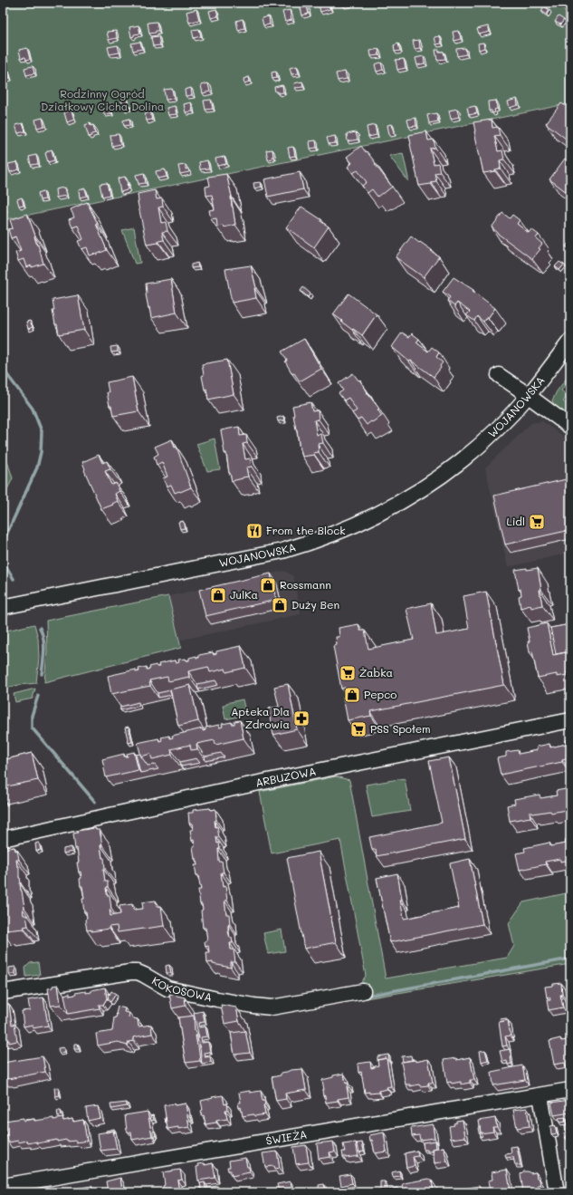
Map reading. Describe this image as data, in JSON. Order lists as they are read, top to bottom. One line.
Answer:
{"streets":{"street":["WOJANOWSKA","ARBUZOWA","KOKOSOWA","ŚWIEŻA"]},"parks":["Rodzinny Ogród Działkowy Cicha Dolina"],"places":{"supermarket":["Lidl","Żabka","PSS Społem"],"restaurant":["From the Block"],"shop":["Rossmann","JulKa","Duży Ben","Pepco"],"pharmacy":["Apteka Dla Zdrowia"]}}
